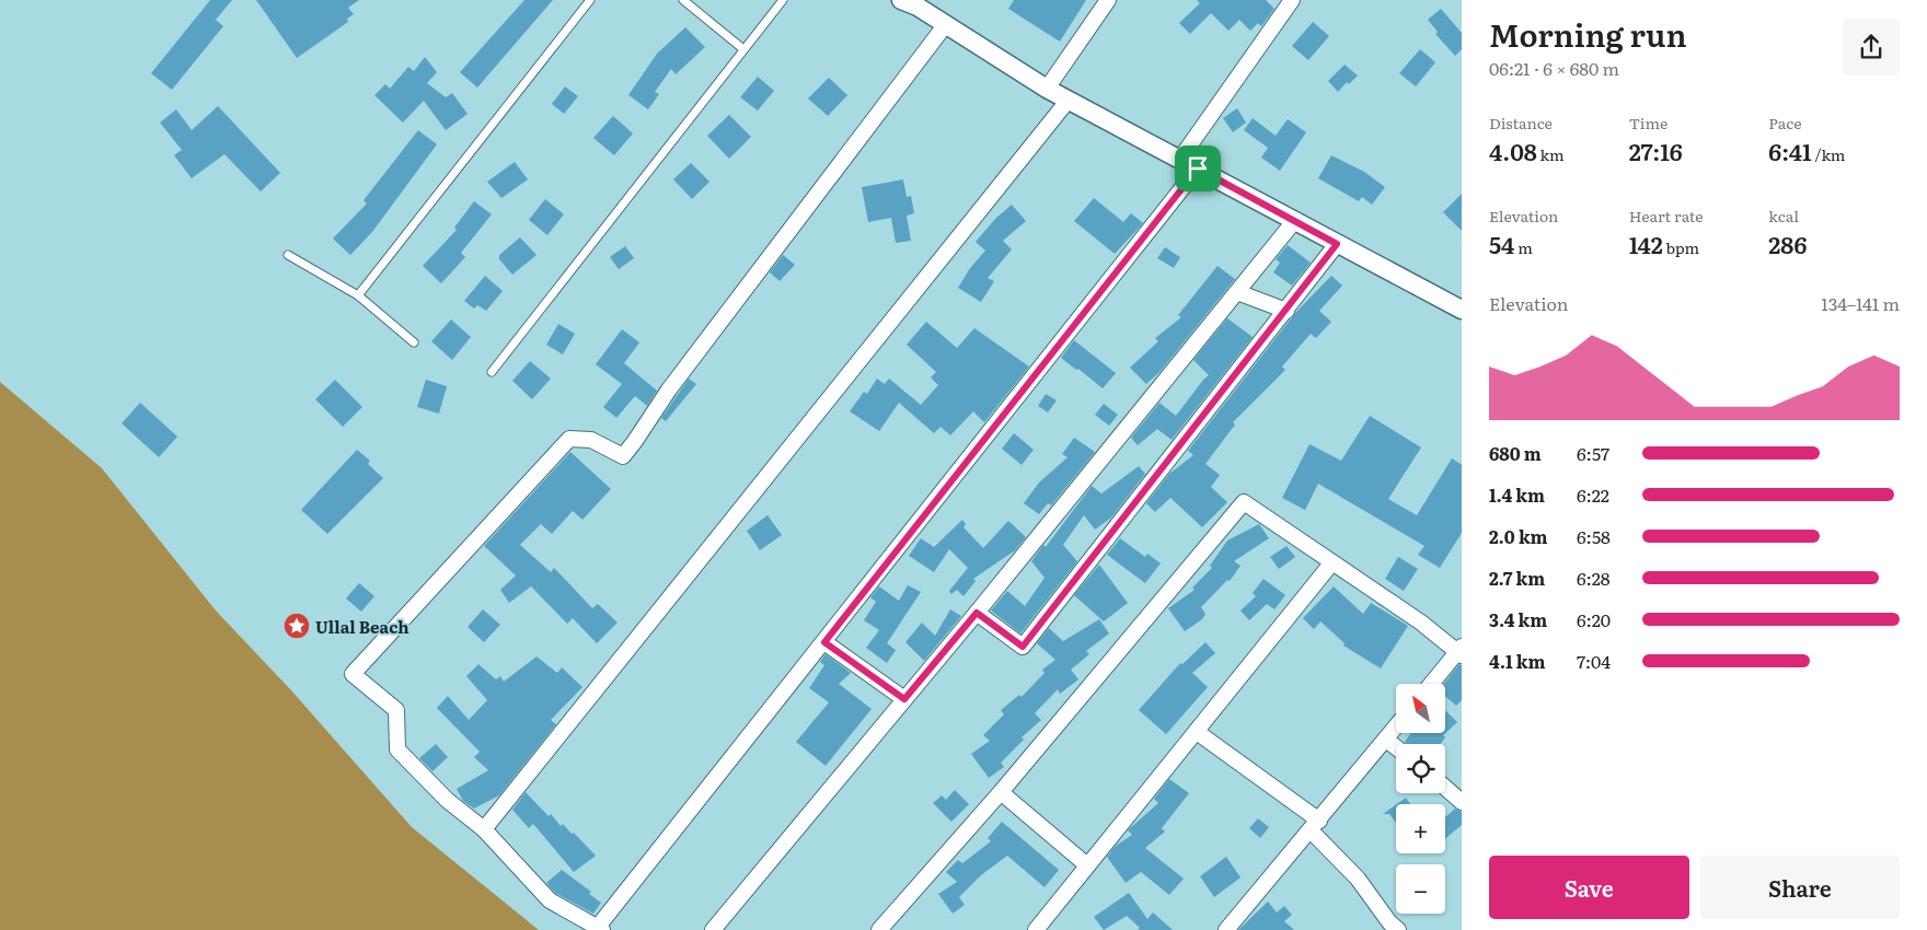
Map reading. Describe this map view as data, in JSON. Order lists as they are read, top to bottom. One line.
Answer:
{"places":{"place":["Ullal Beach"]},"north":"top left","page":{"heading":["Morning run","06:21 · 6 × 680 m"],"stats":[["Distance","4.08 km"],["Time","27:16"],["Pace","6:41 /km"],["Elevation","54 m"],["Heart rate","142 bpm"],["kcal","286"]],"chart":["Elevation","134–141 m"],"list":[{"name":"680 m","note":"6:57"},{"name":"1.4 km","note":"6:22"},{"name":"2.0 km","note":"6:58"},{"name":"2.7 km","note":"6:28"},{"name":"3.4 km","note":"6:20"},{"name":"4.1 km","note":"7:04"}],"map_buttons":["+","−"],"buttons":["Save","Share"]}}
